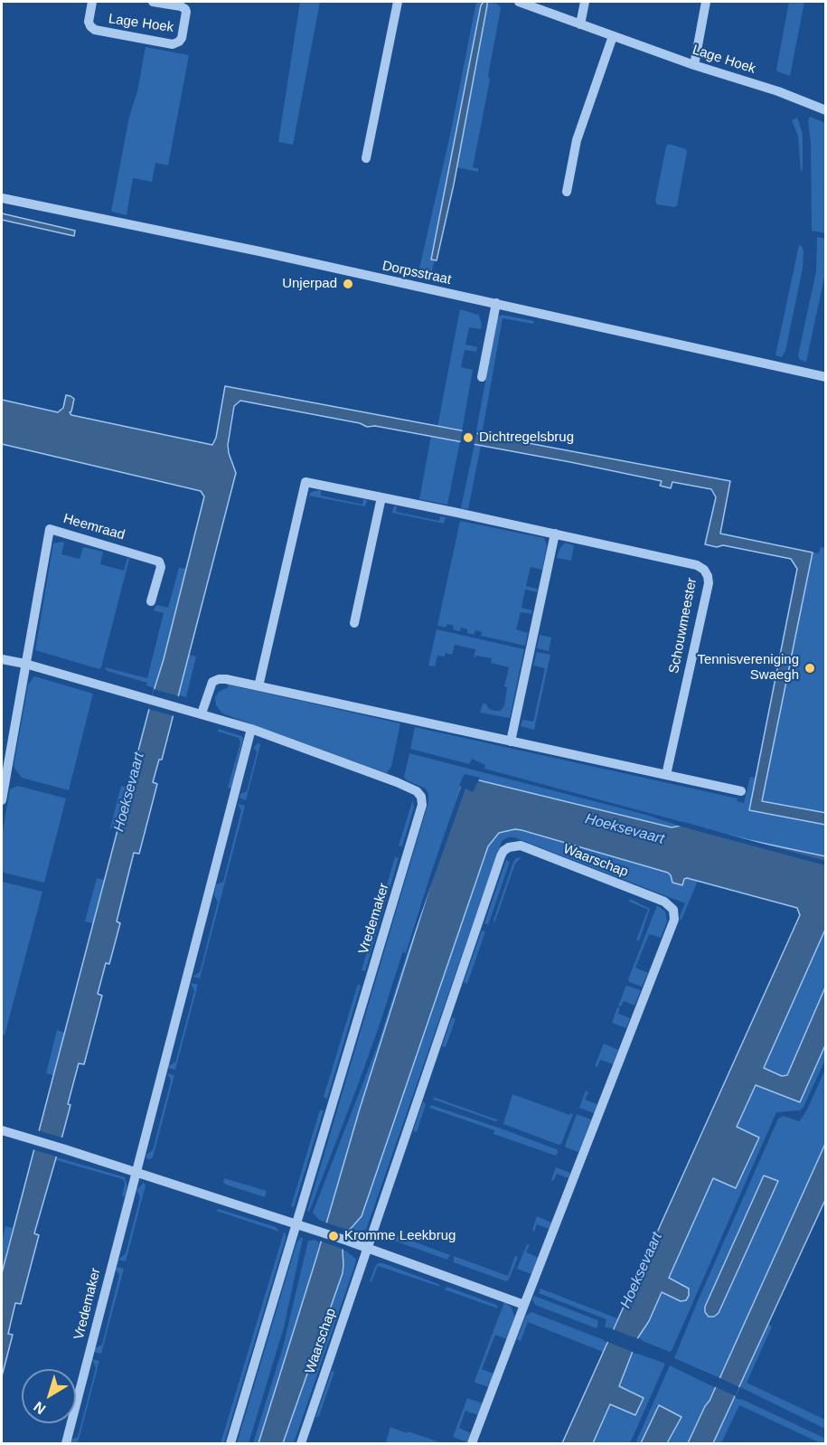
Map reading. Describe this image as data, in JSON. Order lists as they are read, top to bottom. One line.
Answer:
{"streets":{"street":["Lage Hoek","Dorpsstraat","Heemraad","Schouwmeester","Waarschap","Vredemaker"]},"crossings":[["Heemraad","Vredemaker"]],"water":["Hoeksevaart"],"places":["Unjerpad","Dichtregelsbrug","Tennisvereniging Swaegh","Kromme Leekbrug"],"north":"bottom left"}
